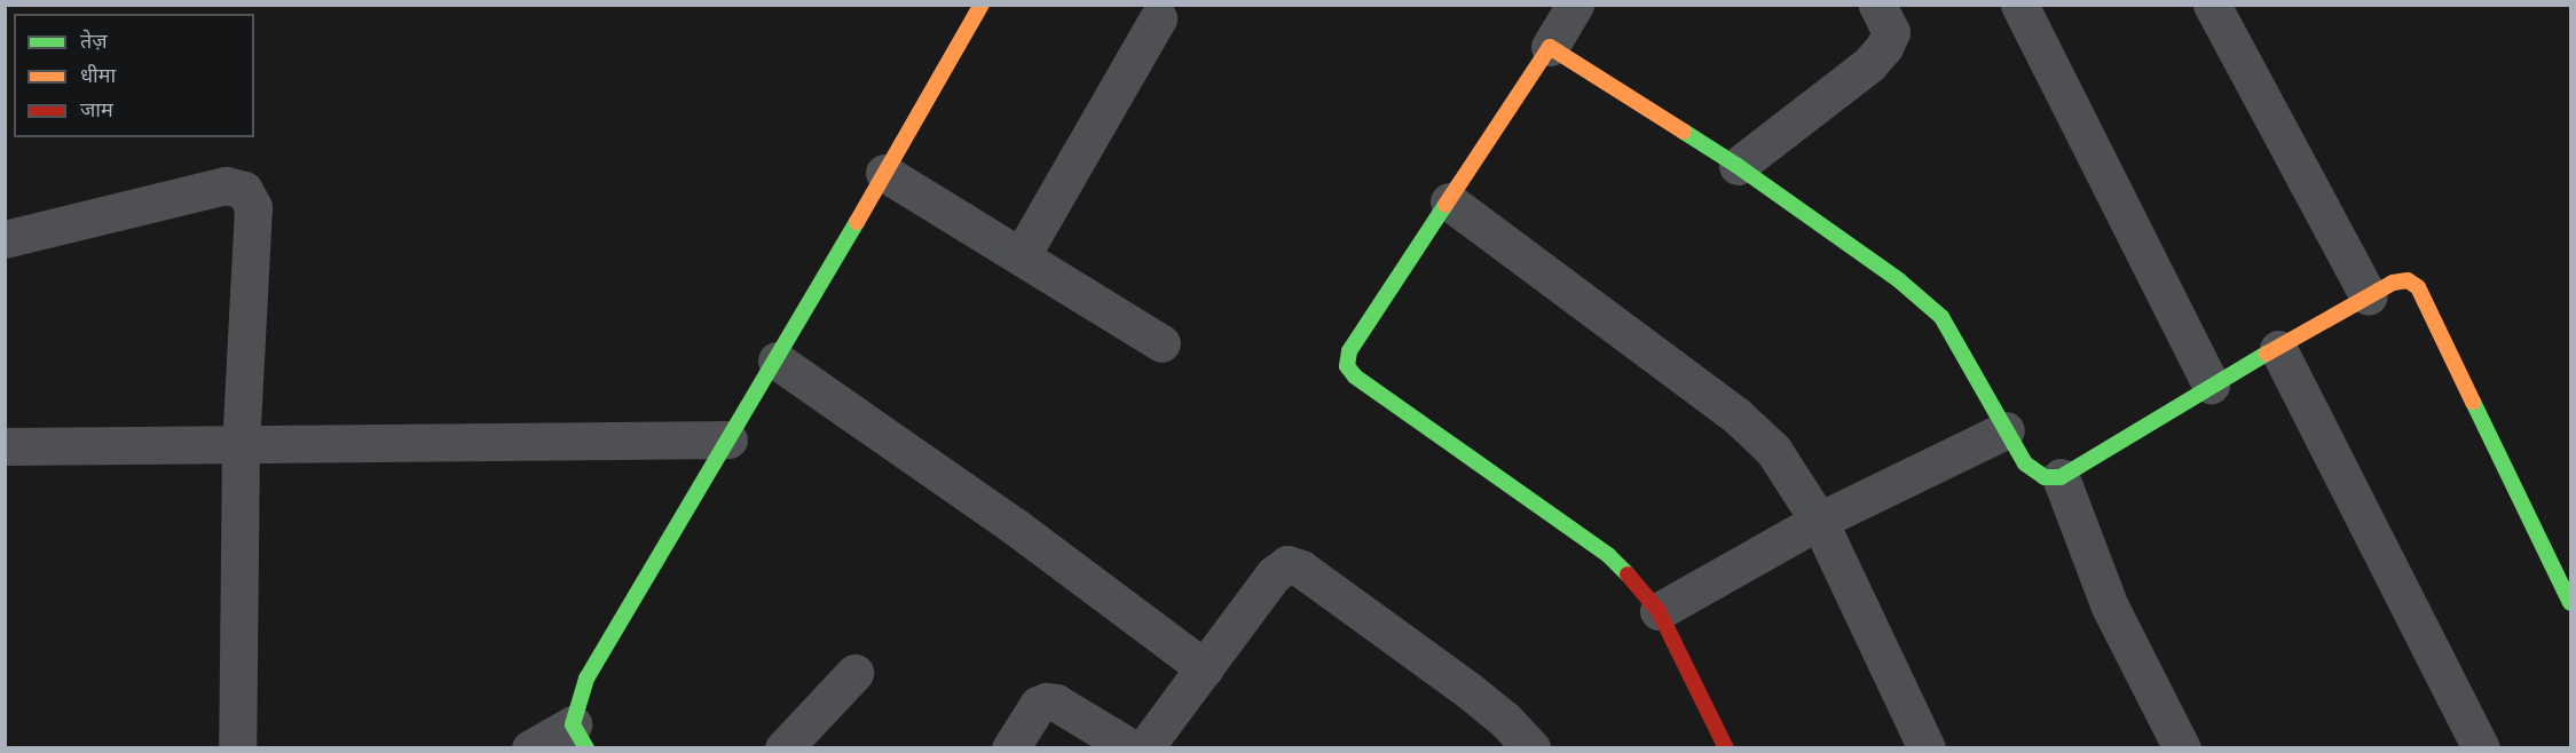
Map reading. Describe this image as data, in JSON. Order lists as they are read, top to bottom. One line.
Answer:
{"legend":["तेज़","धीमा","जाम"]}
